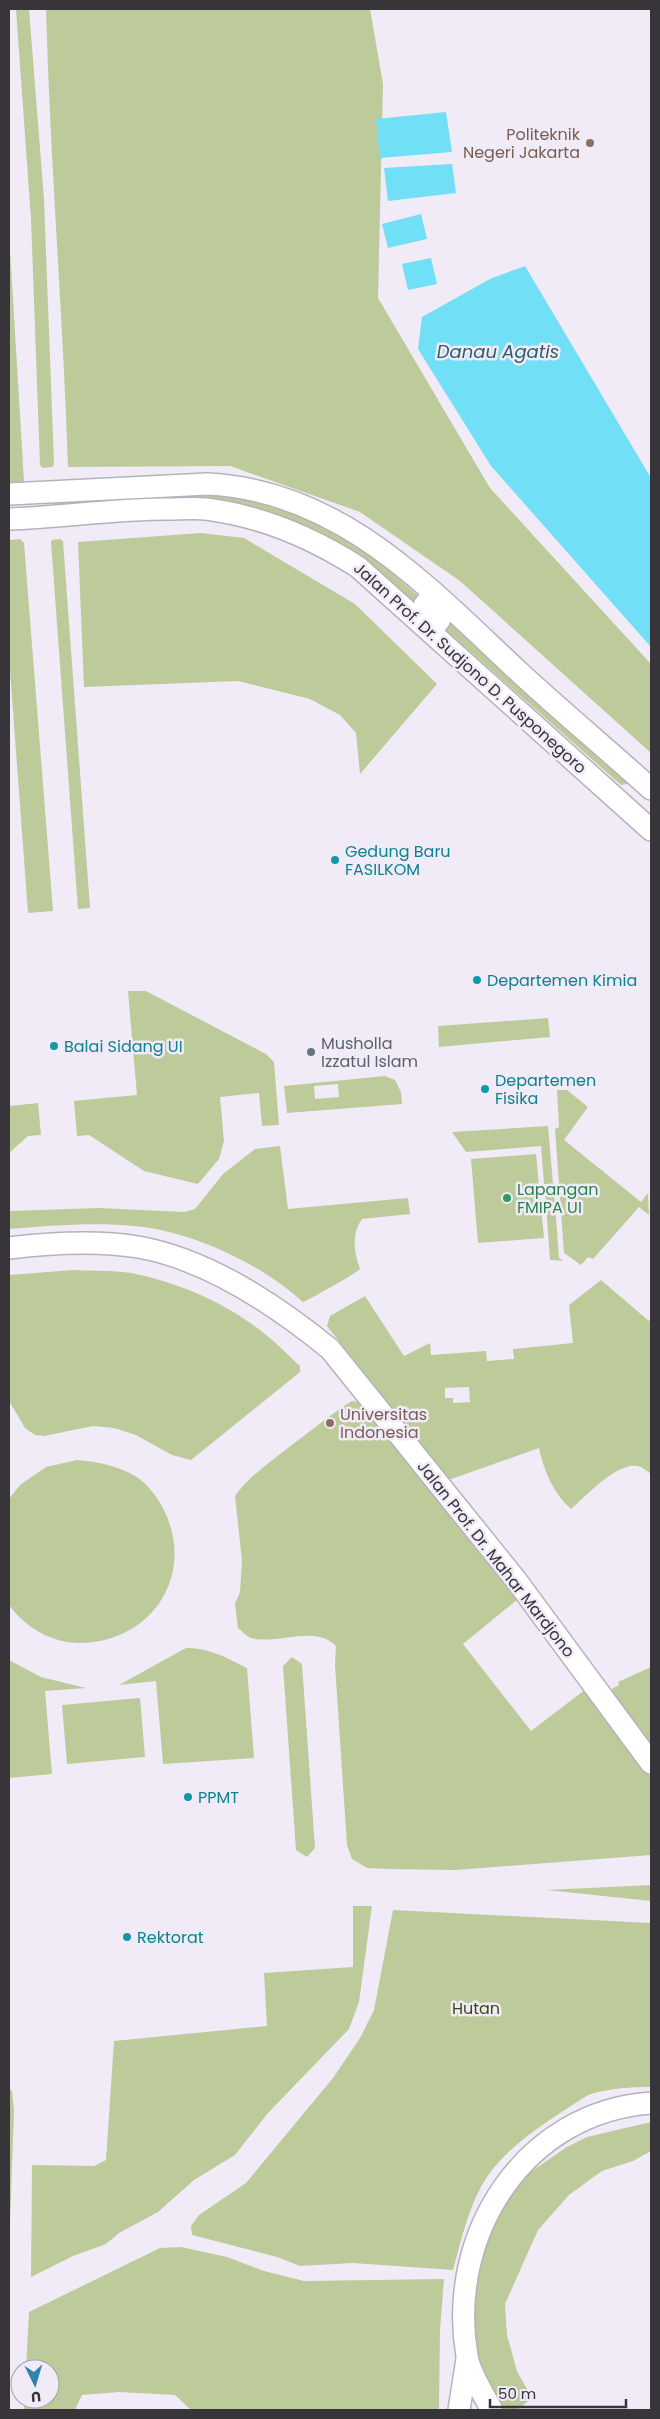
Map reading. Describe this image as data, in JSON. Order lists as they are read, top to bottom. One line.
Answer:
{"streets":{"street":["Jalan Prof. Dr. Sudjono D. Pusponegoro","Jalan Prof. Dr. Mahar Mardjono"]},"water":["Danau Agatis"],"parks":["Hutan"],"places":["Politeknik Negeri Jakarta","Gedung Baru FASILKOM","Departemen Kimia","Balai Sidang UI","Musholla Izzatul Islam","Departemen Fisika","Lapangan FMIPA UI","Universitas Indonesia","PPMT","Rektorat"],"scale_bar":"50 m","north":"bottom"}
